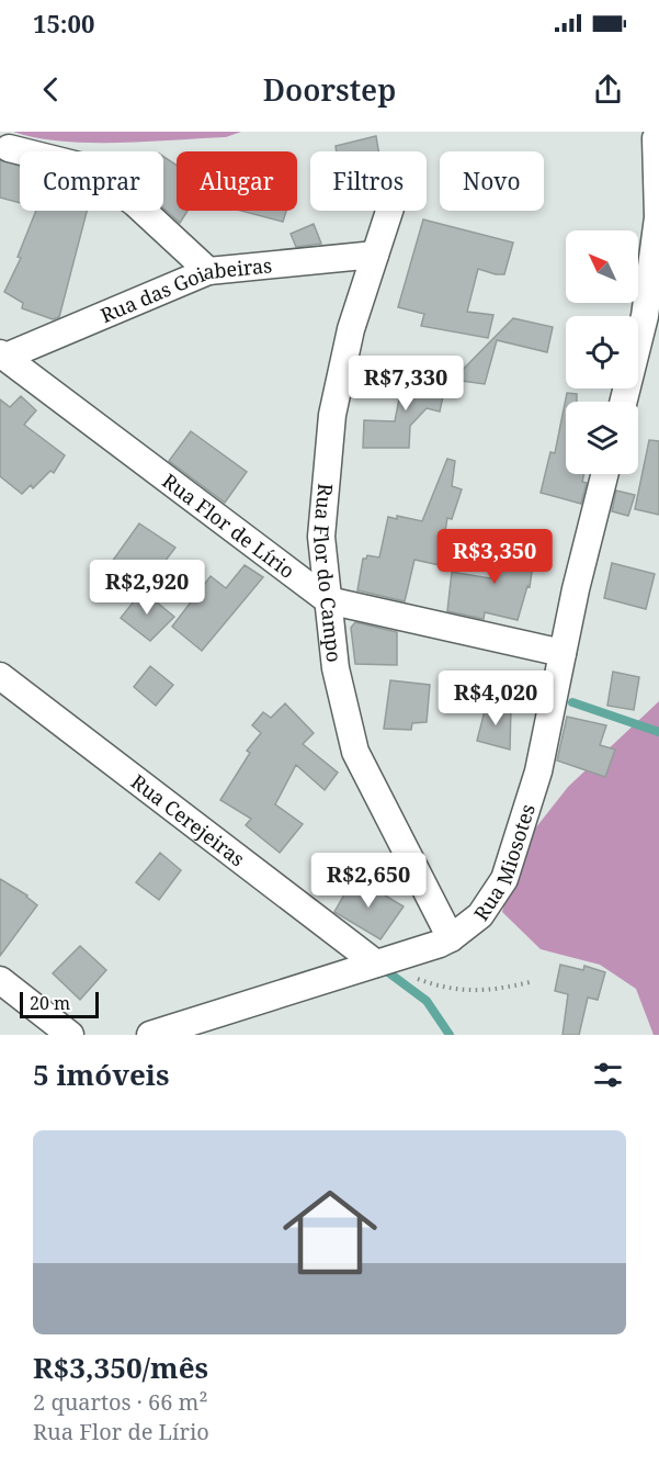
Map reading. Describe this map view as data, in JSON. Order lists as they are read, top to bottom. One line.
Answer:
{"streets":{"street":["Rua das Goiabeiras","Rua Flor de Lírio","Rua Flor do Campo","Rua Cerejeiras","Rua Miosotes"]},"crossings":[["Rua das Goiabeiras","Rua Flor de Lírio"],["Rua das Goiabeiras","Rua Flor do Campo"],["Rua Flor de Lírio","Rua Flor do Campo"],["Rua Flor de Lírio","Rua Miosotes"],["Rua Flor do Campo","Rua Miosotes"],["Rua Cerejeiras","Rua Miosotes"]],"scale_bar":"20 m","north":"top left","page":{"status":"15:00","header":"Doorstep","chip":["Comprar","Alugar","Filtros","Novo"],"price":["R$7,330","R$3,350","R$2,920","R$4,020","R$2,650"],"scale":"20 m","heading":"5 imóveis","list":[{"name":"R$3,350/mês","note":"2 quartos · 66 m² · Rua Flor de Lírio"}]}}
